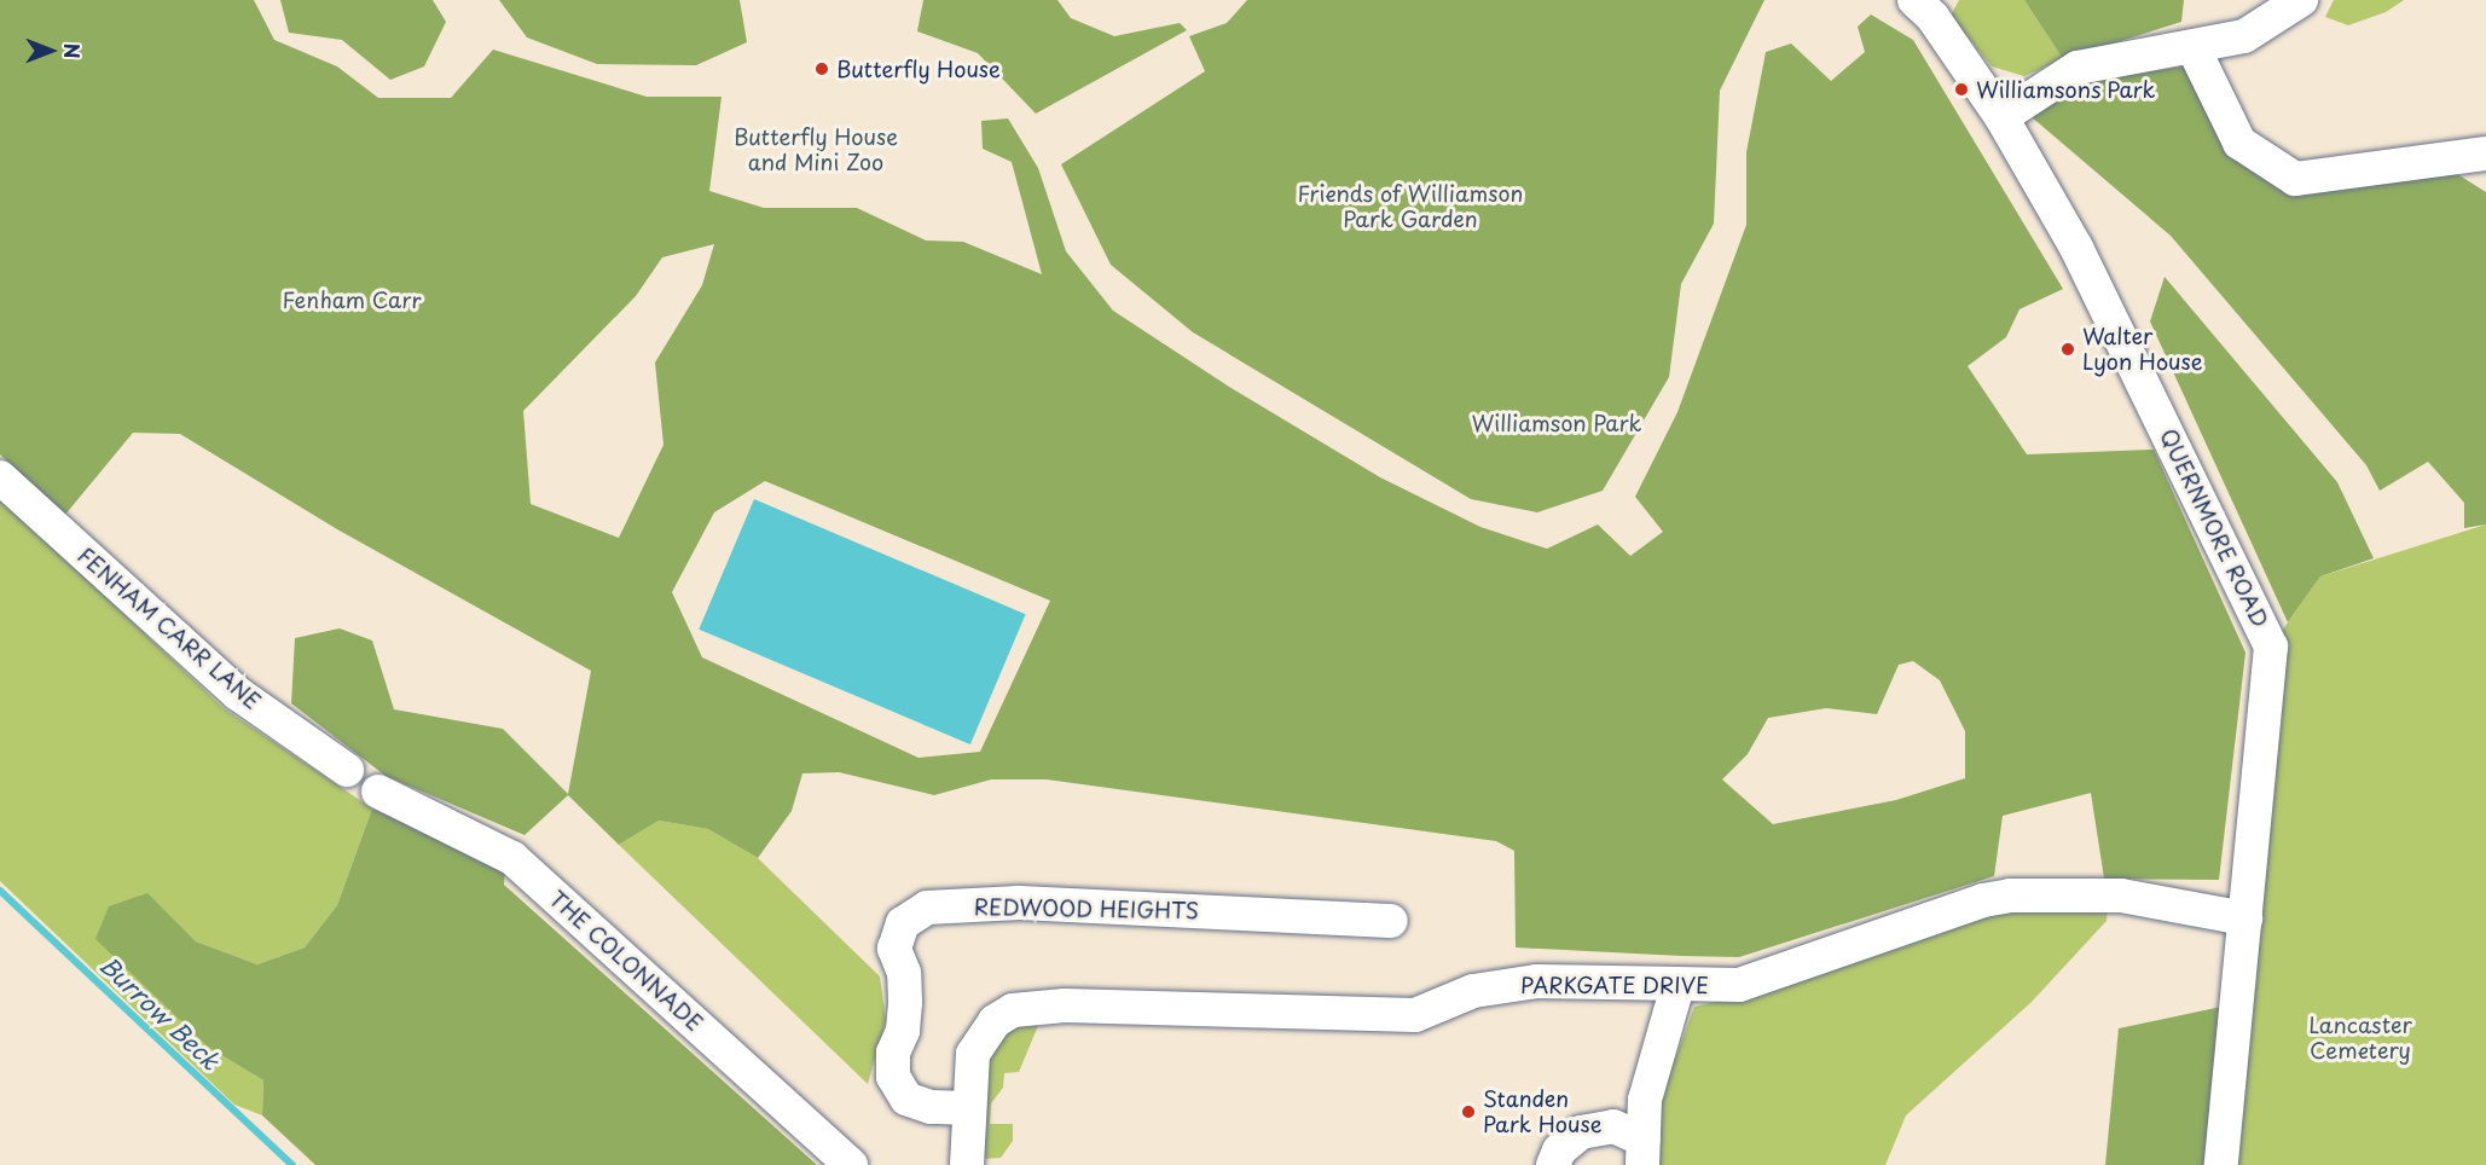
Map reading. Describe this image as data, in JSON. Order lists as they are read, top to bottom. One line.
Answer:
{"streets":{"street":["QUERNMORE ROAD","FENHAM CARR LANE","REDWOOD HEIGHTS","THE COLONNADE","PARKGATE DRIVE"]},"crossings":[["QUERNMORE ROAD","PARKGATE DRIVE"],["REDWOOD HEIGHTS","PARKGATE DRIVE"]],"water":["Burrow Beck"],"parks":["Butterfly House and Mini Zoo","Friends of Williamson Park Garden","Fenham Carr","Williamson Park","Lancaster Cemetery"],"places":["Butterfly House","Williamsons Park","Walter Lyon House","Standen Park House"],"north":"right"}
